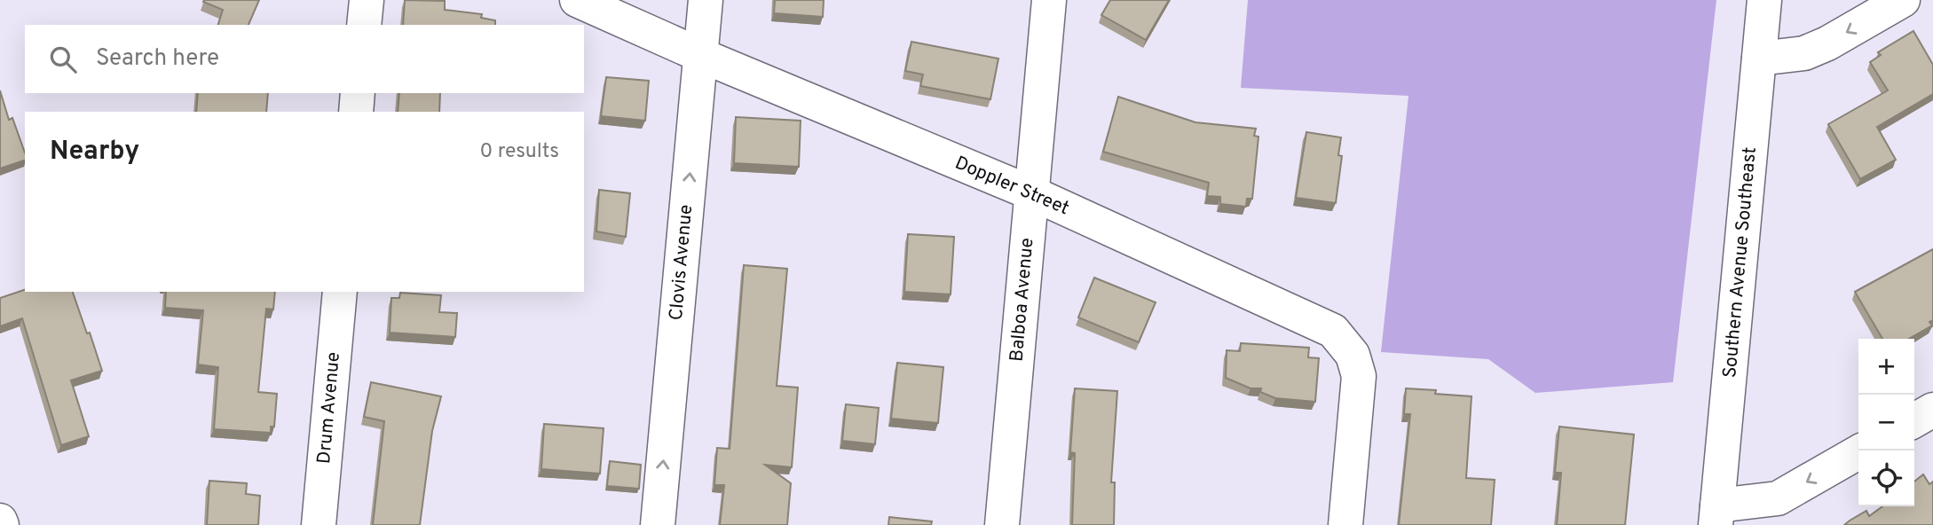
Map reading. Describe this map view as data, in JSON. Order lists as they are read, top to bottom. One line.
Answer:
{"streets":{"street":["Doppler Street","Clovis Avenue","Southern Avenue Southeast","Balboa Avenue","Drum Avenue"]},"crossings":[["Doppler Street","Clovis Avenue"],["Doppler Street","Balboa Avenue"]],"one_way":["Clovis Avenue"],"page":{"search":"Search here","heading":["Nearby","0 results"],"map_buttons":["+","−"]}}
